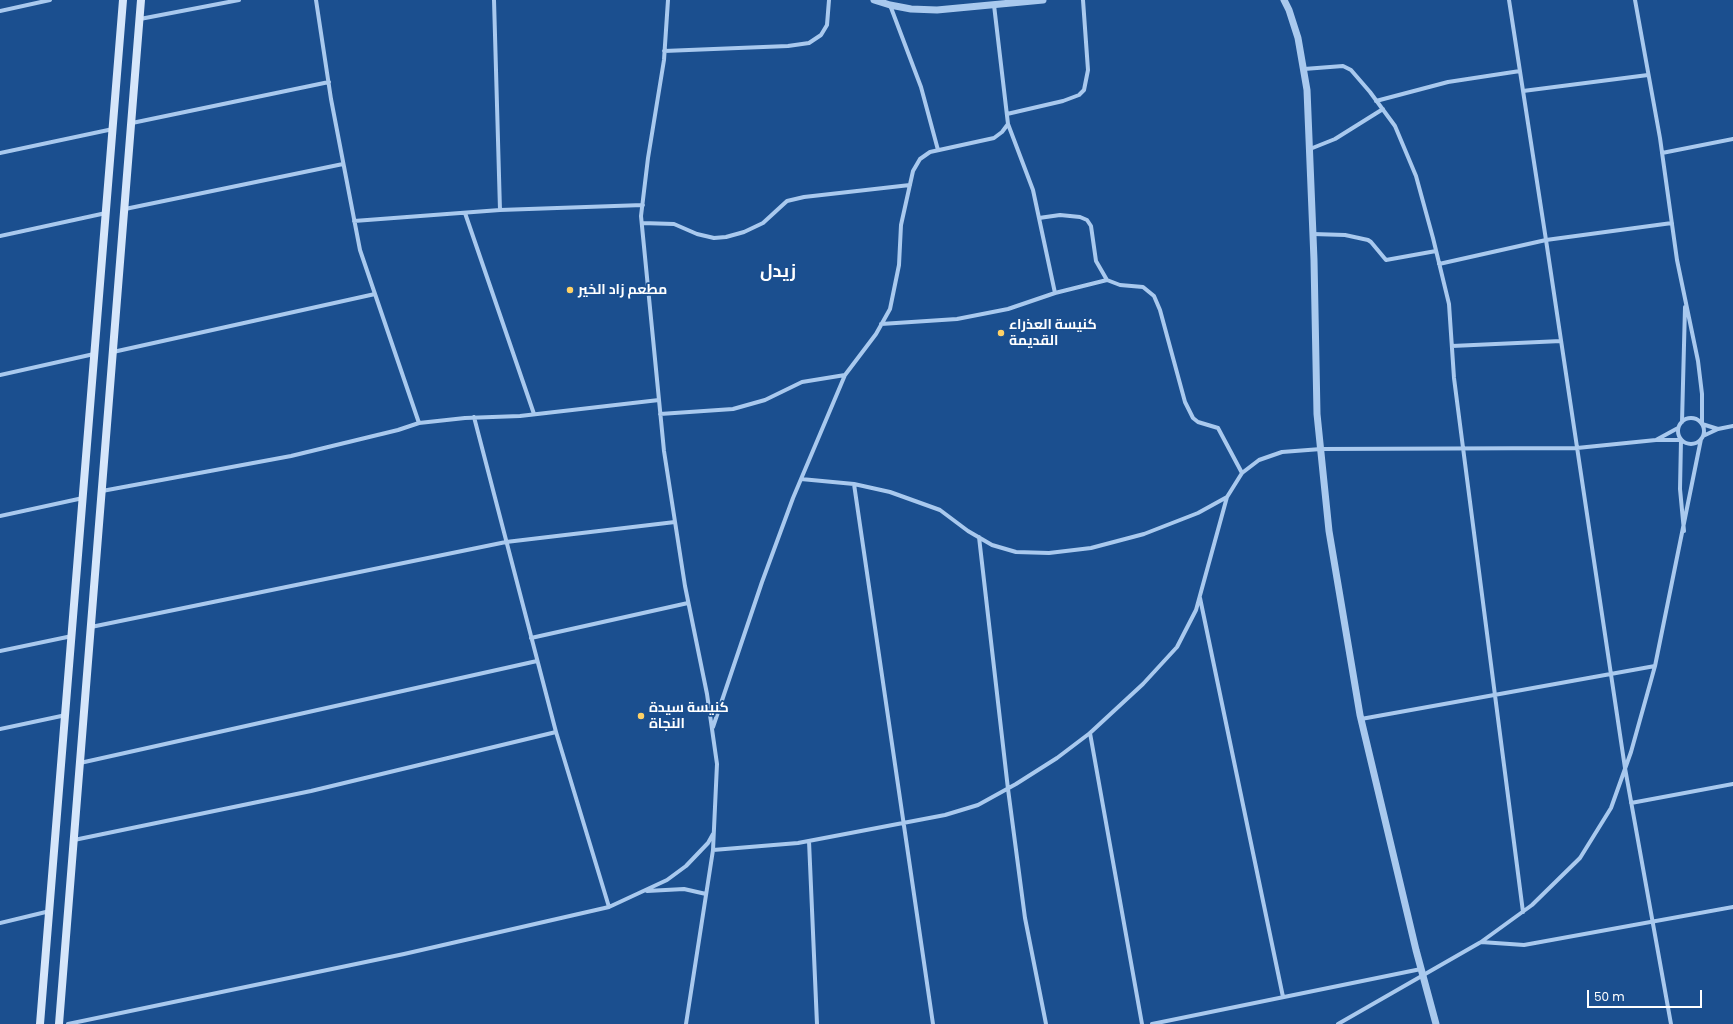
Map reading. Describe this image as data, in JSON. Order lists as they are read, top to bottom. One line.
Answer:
{"districts":["زيدل"],"places":["مطعم زاد الخير","كنيسة العذراء القديمة","كنيسة سيدة النجاة"],"scale_bar":"50 m"}
